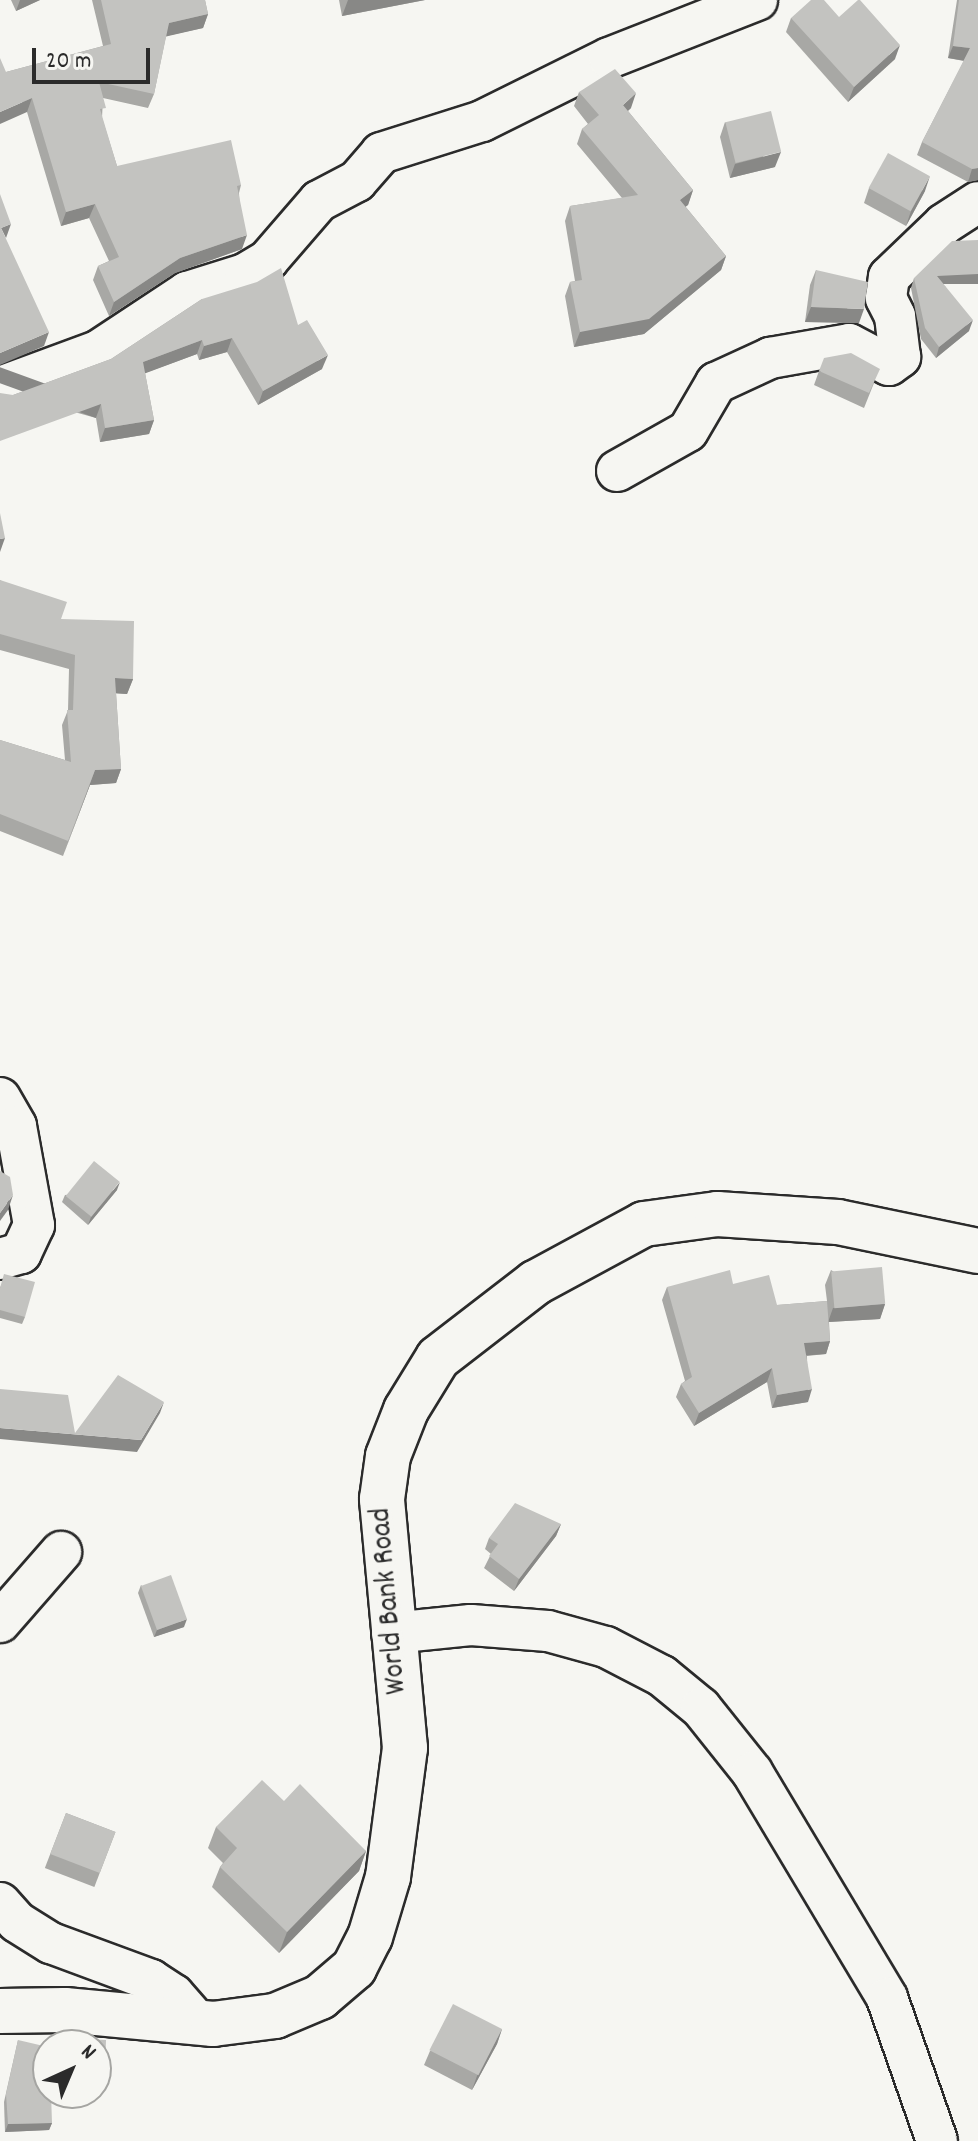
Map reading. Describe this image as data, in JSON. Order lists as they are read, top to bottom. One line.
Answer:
{"streets":{"main road":["World Bank Road"]},"scale_bar":"20 m","north":"top right"}
